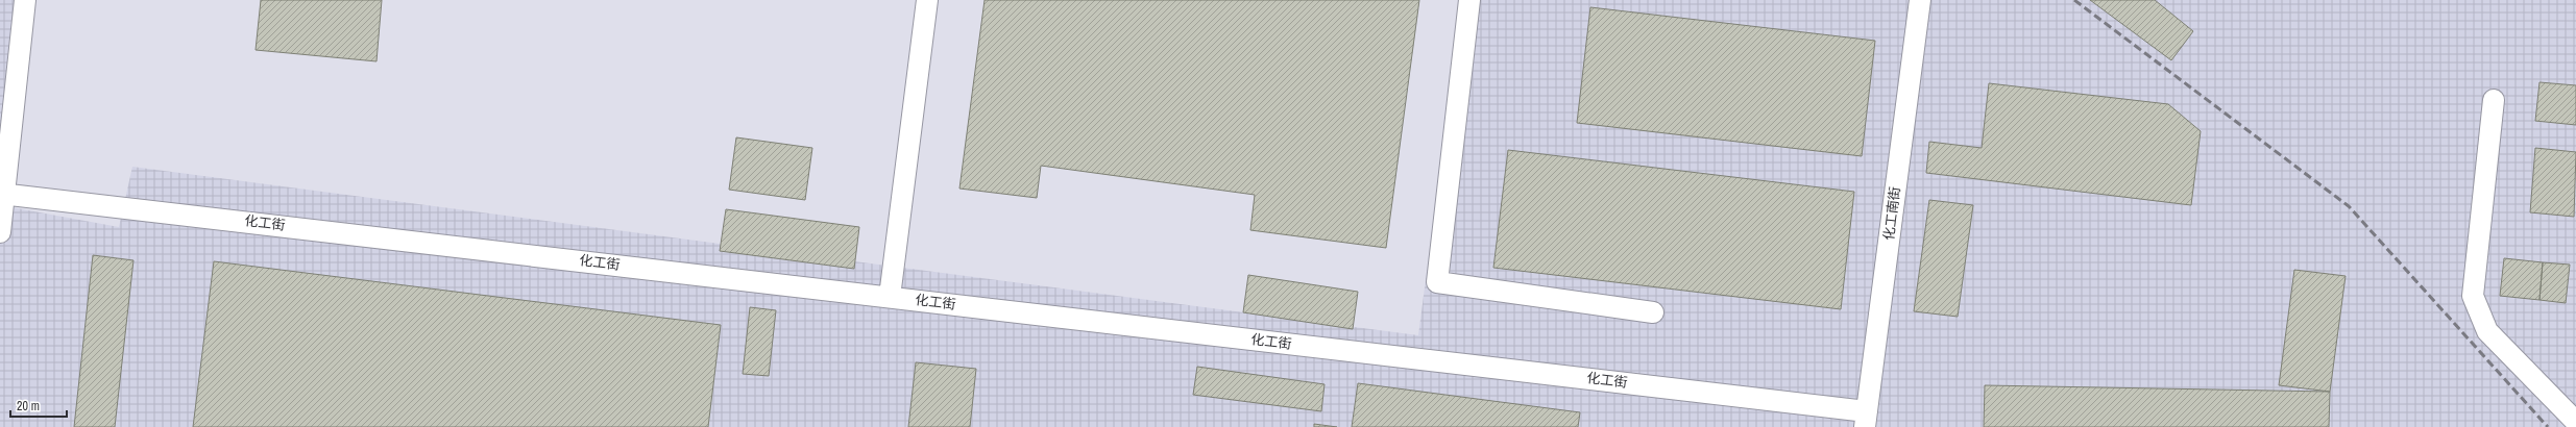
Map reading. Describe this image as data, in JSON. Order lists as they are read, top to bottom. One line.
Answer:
{"streets":{"street":["化工南街","化工街"]},"crossings":[["化工南街","化工街"]],"scale_bar":"20 m"}
